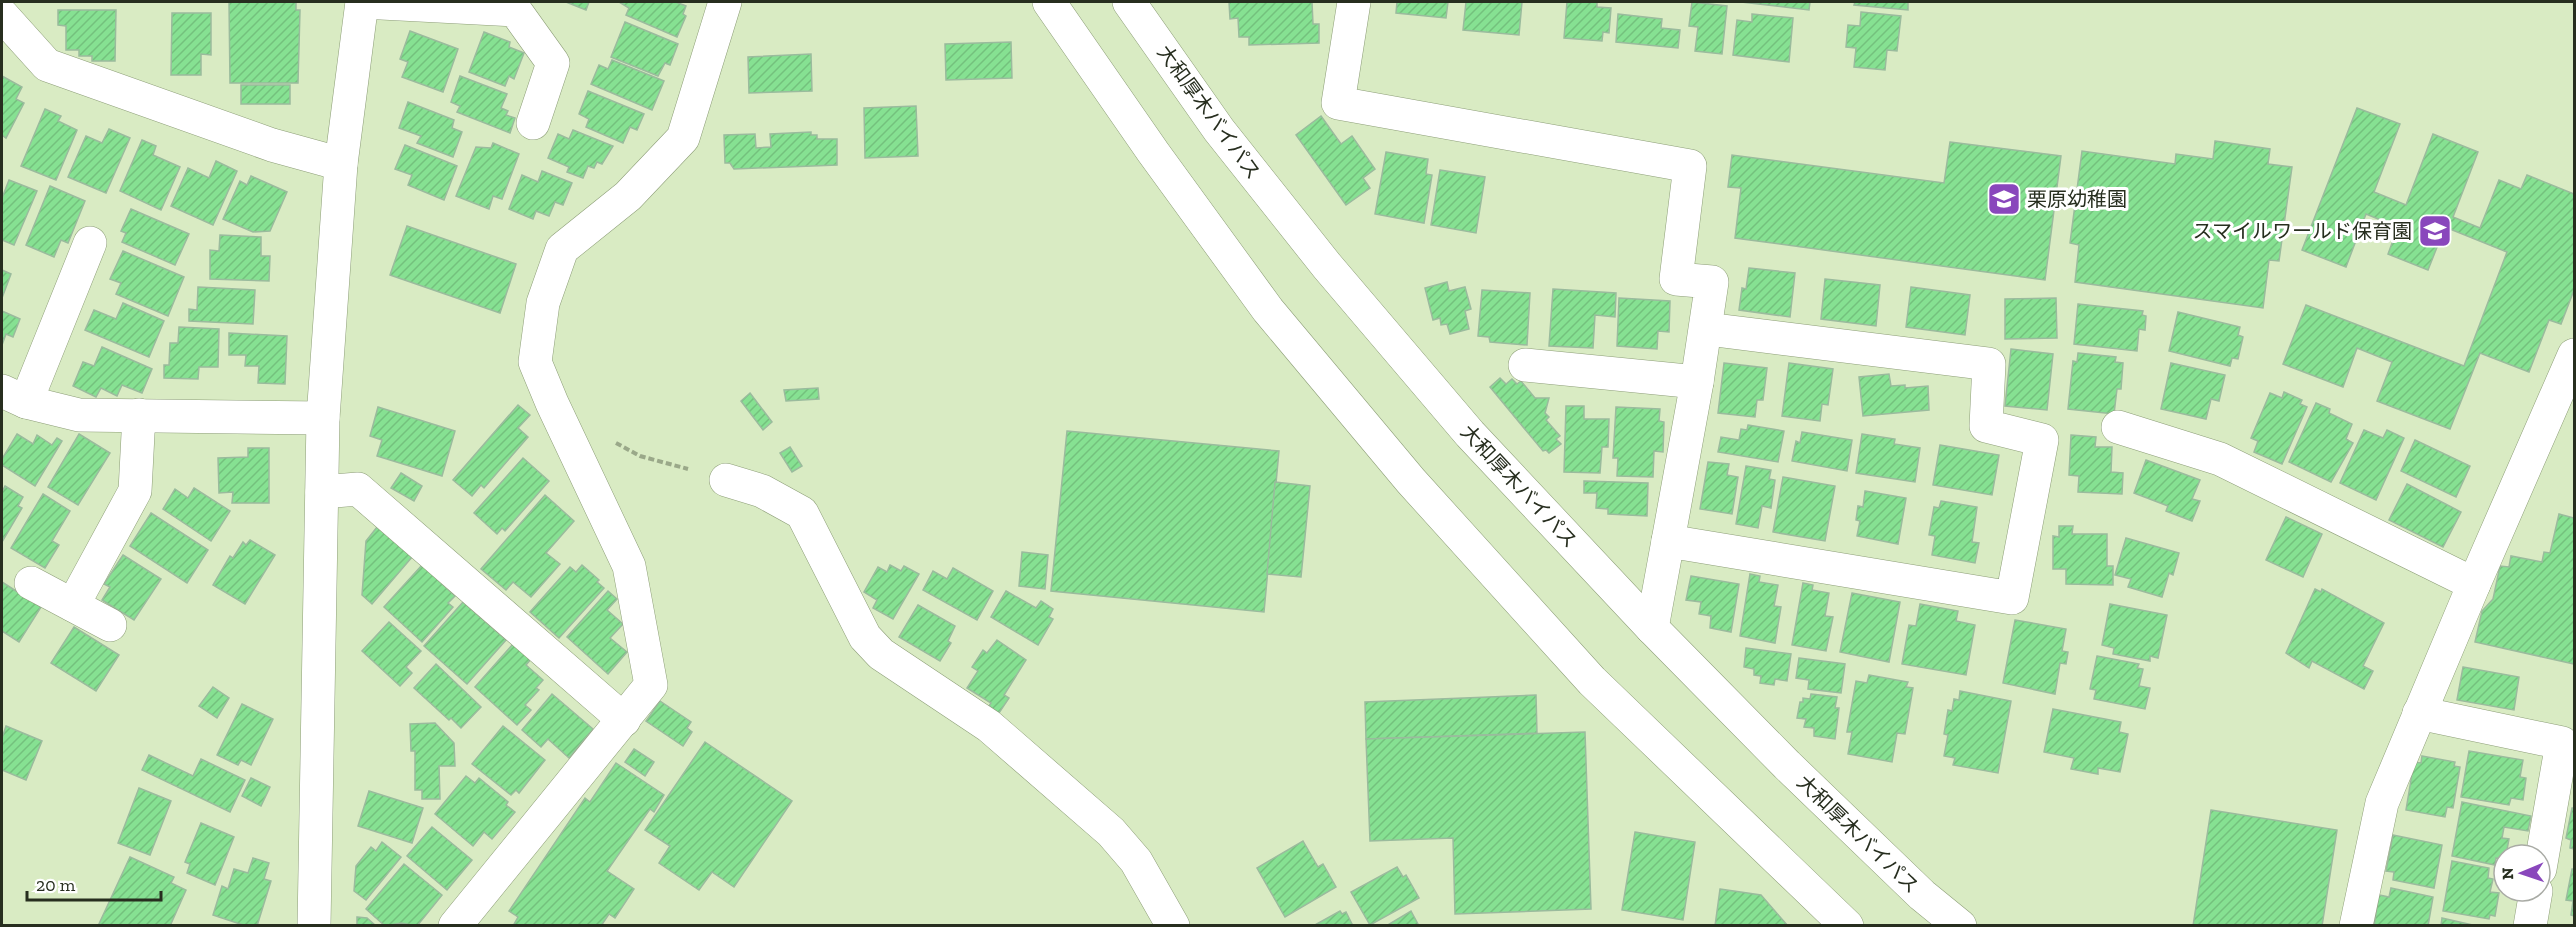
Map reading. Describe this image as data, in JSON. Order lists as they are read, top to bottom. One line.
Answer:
{"streets":{"main road":["大和厚木バイパス"]},"places":{"school or university":["栗原幼稚園","スマイルワールド保育園"]},"scale_bar":"20 m","north":"left"}
